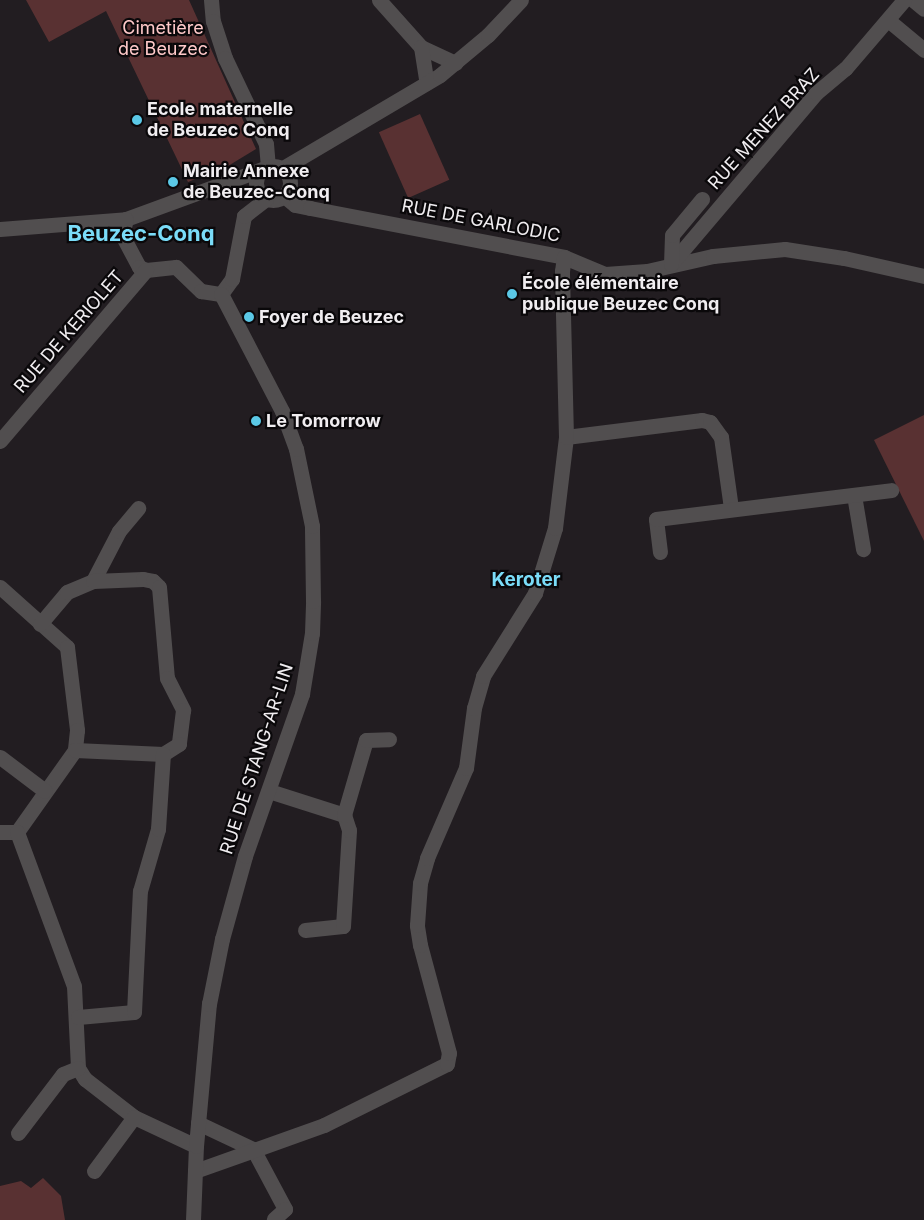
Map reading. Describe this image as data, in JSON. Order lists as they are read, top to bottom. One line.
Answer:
{"streets":{"street":["RUE MENEZ BRAZ","RUE DE GARLODIC","RUE DE KERIOLET","RUE DE STANG-AR-LIN"]},"crossings":[["RUE MENEZ BRAZ","RUE DE GARLODIC"]],"districts":["Beuzec-Conq","Keroter"],"parks":["Cimetière de Beuzec"],"places":["Ecole maternelle de Beuzec Conq","Mairie Annexe de Beuzec-Conq","École élémentaire publique Beuzec Conq","Foyer de Beuzec","Le Tomorrow"]}
